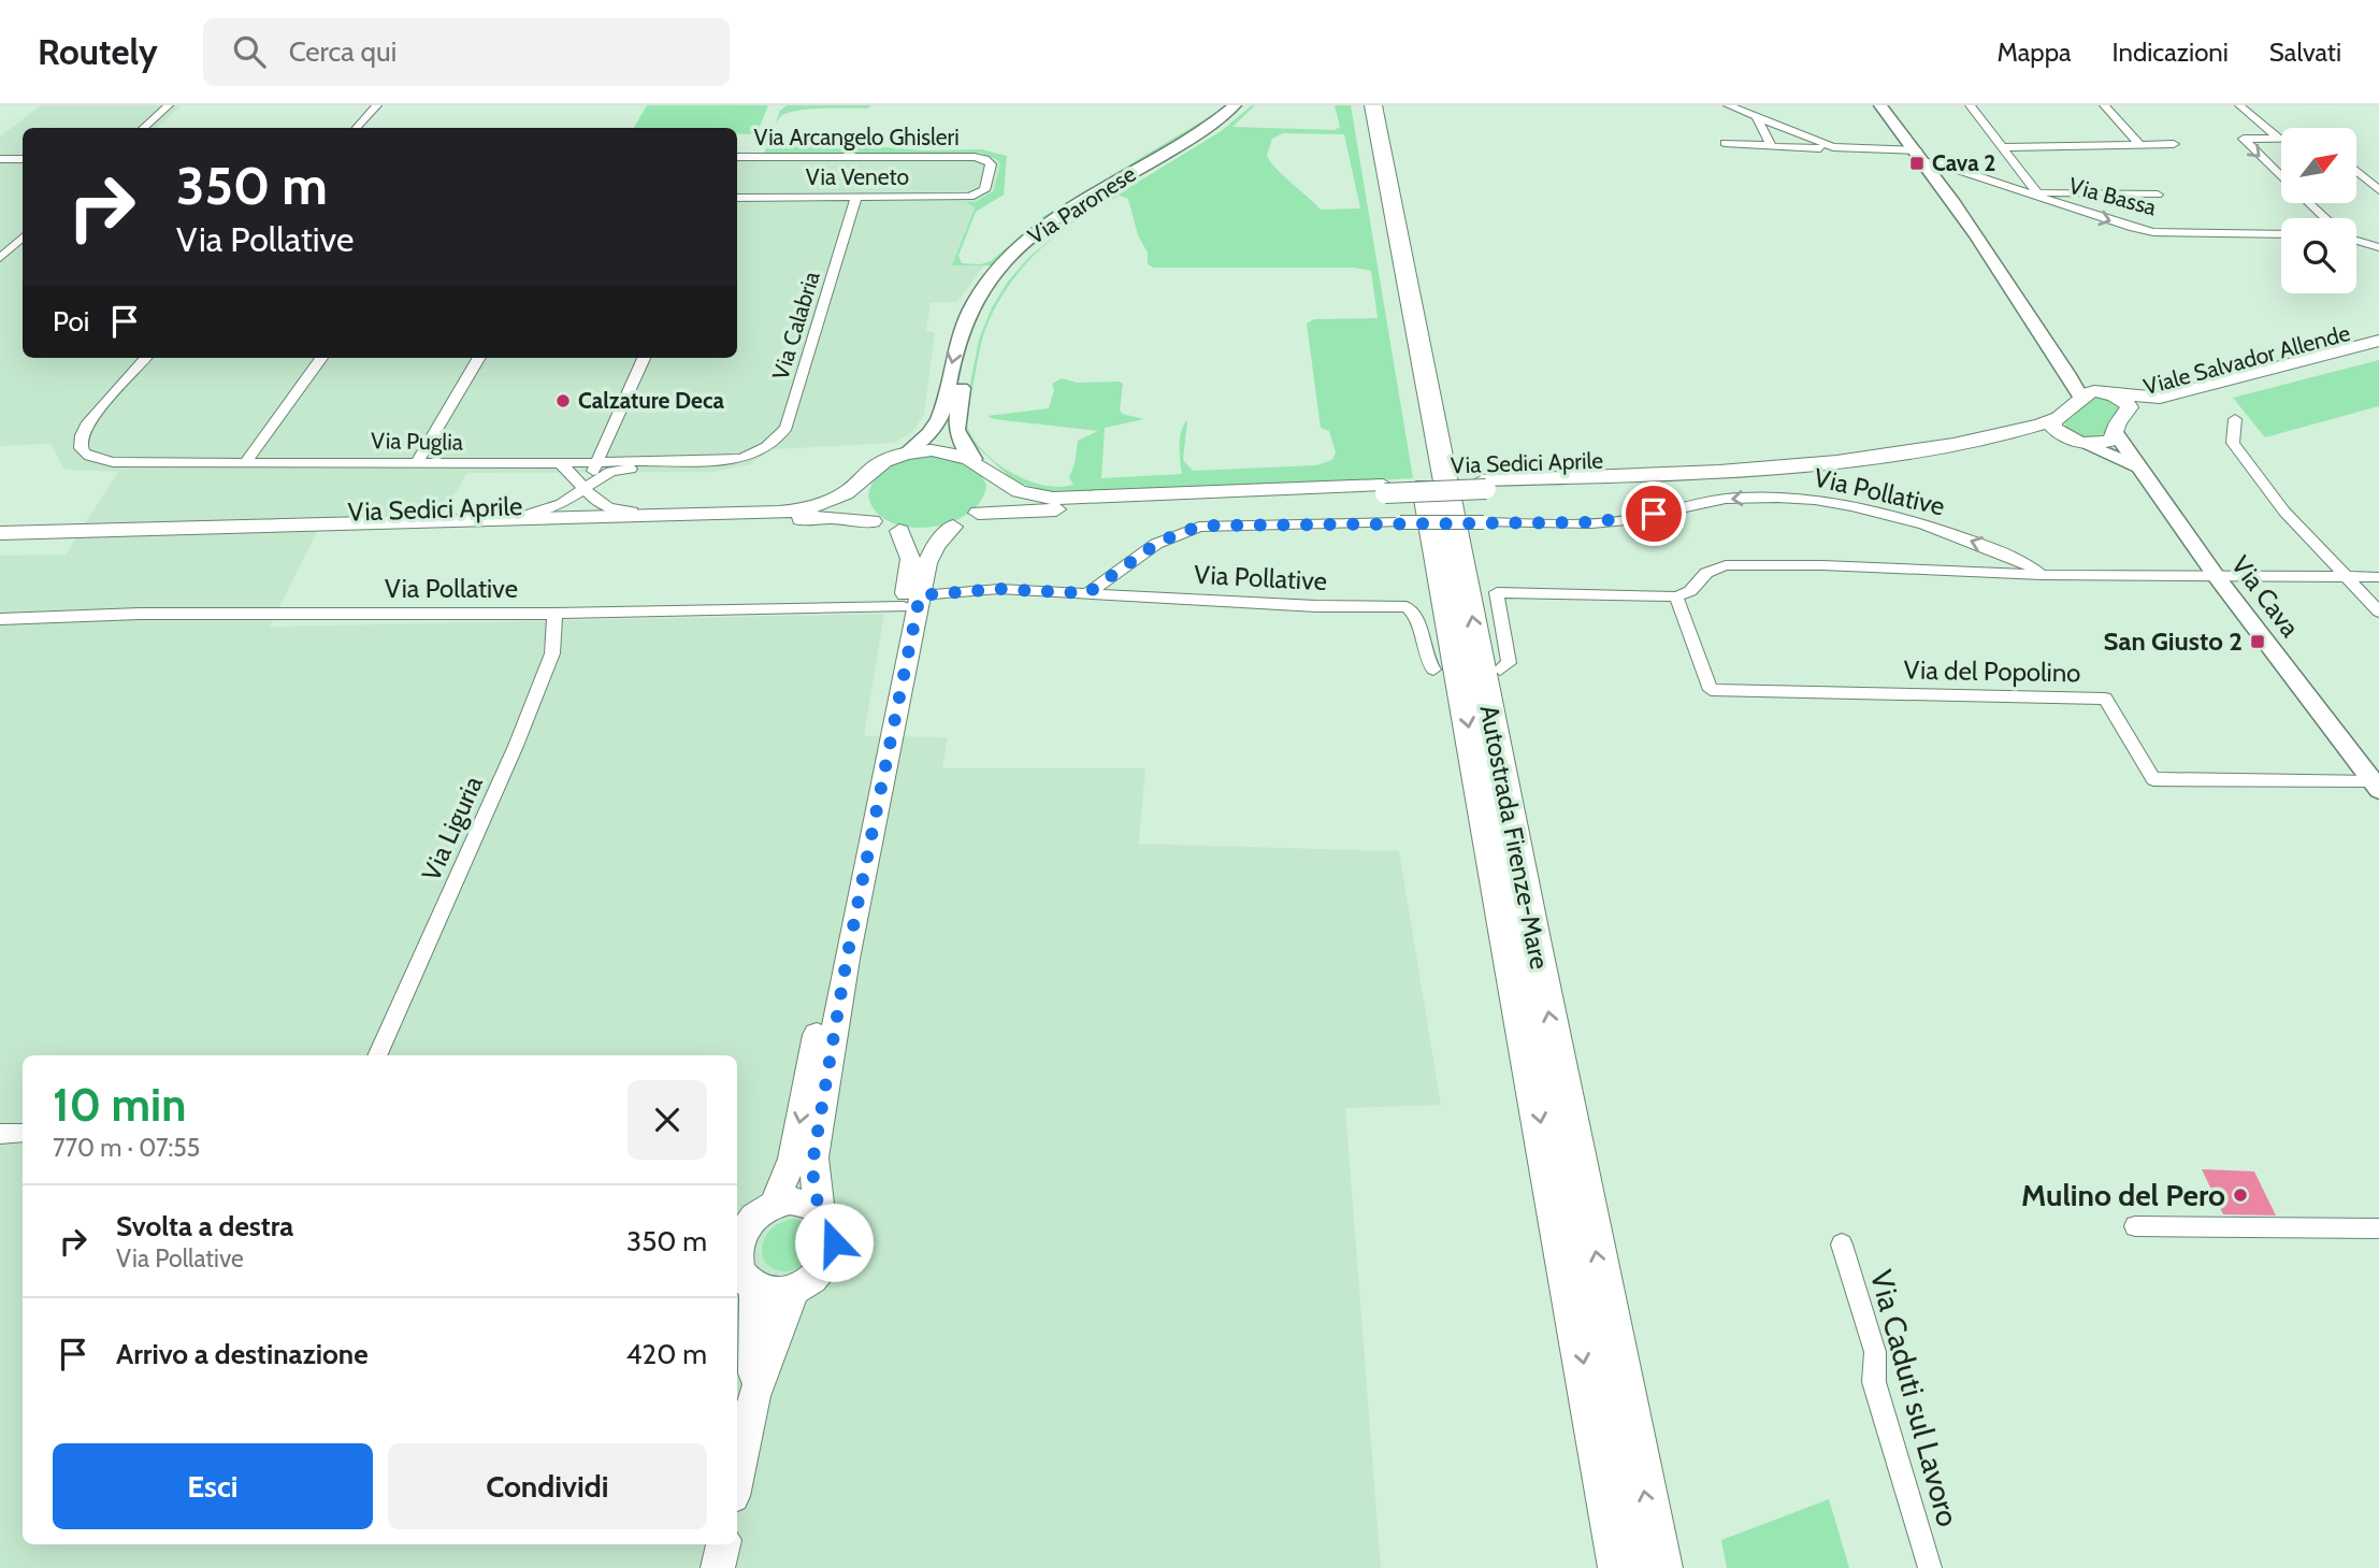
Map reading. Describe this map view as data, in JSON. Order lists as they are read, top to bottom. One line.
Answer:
{"streets":{"highway":["Autostrada Firenze-Mare"],"main road":["Viale Salvador Allende","Via Sedici Aprile"],"street":["Via Arcangelo Ghisleri","Via Veneto","Via Bassa","Via Paronese","Via Calabria","Via Puglia","Via Pollative","Via Cava","Via del Popolino","Via Liguria","Via Caduti sul Lavoro"]},"crossings":[["Via Arcangelo Ghisleri","Via Veneto"],["Via Veneto","Via Calabria"],["Via Paronese","Via Sedici Aprile"],["Via Calabria","Via Puglia"],["Via Sedici Aprile","Via Cava"],["Via Pollative","Via Cava"],["Via Pollative","Via del Popolino"],["Via Pollative","Via Liguria"],["Via Cava","Via del Popolino"]],"one_way":["Via Paronese"],"places":{"transit":["Cava 2","San Giusto 2"],"other":["Calzature Deca","Mulino del Pero"]},"north":"top right","page":{"header":"Routely","search":"Cerca qui","nav":["Mappa","Indicazioni","Salvati"],"turn":["350 m","Via Pollative"],"then":"Poi","heading":["10 min","770 m · 07:55"],"list":[{"name":"Svolta a destra","note":"Via Pollative","value":"350 m"},{"name":"Arrivo a destinazione","value":"420 m"}],"buttons":["Esci","Condividi"]}}
